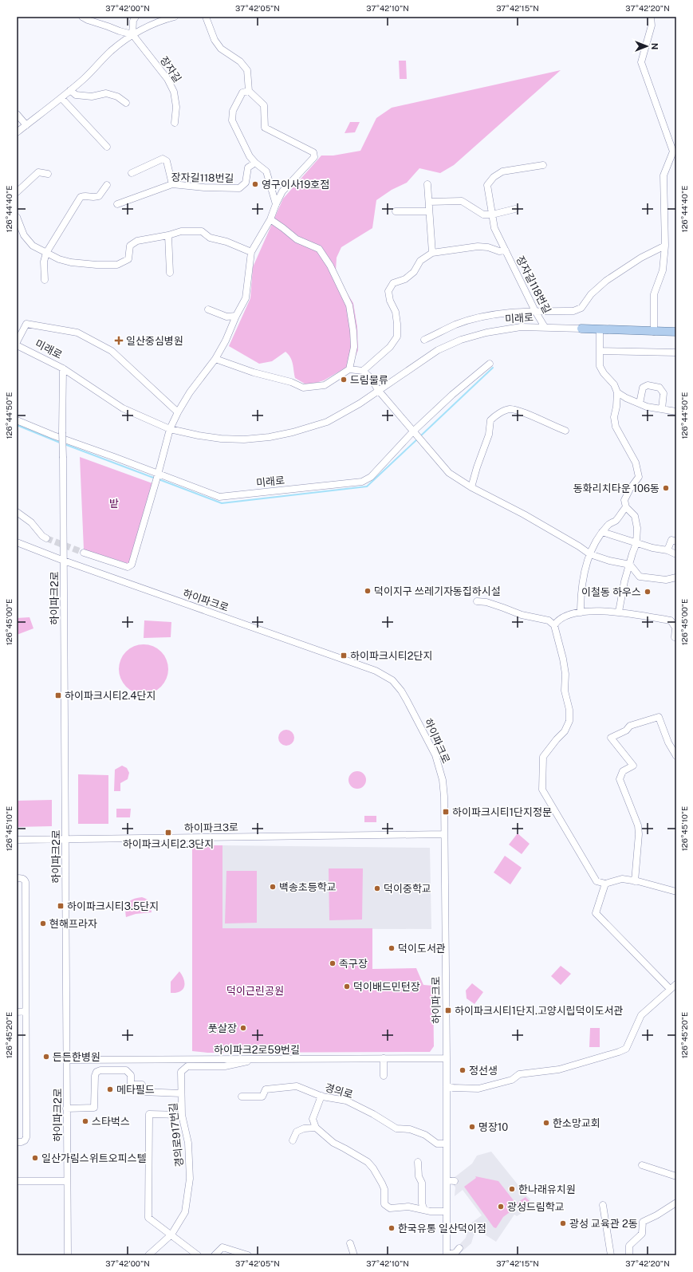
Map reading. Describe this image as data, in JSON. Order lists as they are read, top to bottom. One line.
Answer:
{"streets":{"main road":["미래로"],"street":["장자길","장자길118번길","하이파크2로","하이파크로","하이파크3로","하이파크2로59번길","경의로","경의로917번길"]},"crossings":[["장자길118번길","미래로"],["미래로","하이파크2로"],["하이파크2로","하이파크로"],["하이파크2로","하이파크3로"],["하이파크2로","하이파크2로59번길"],["하이파크로","하이파크3로"],["하이파크로","하이파크2로59번길"],["하이파크로","경의로"],["하이파크2로59번길","경의로917번길"]],"parks":["밭","덕이근린공원"],"places":{"other":["영구이사19호점","드림물류","동화리치타운 106동","덕이지구 쓰레기자동집하시설","이철동 하우스","백송초등학교","덕이중학교","현해프라자","덕이도서관","족구장","덕이배드민턴장","풋살장","든든한병원","정선생","메타필드","스타벅스","한소망교회","명장10","일산가림스위트오피스텔","한나래유치원","광성드림학교","광성 교육관 2동","한국유통 일산덕이점"],"health":["일산중심병원"],"transit":["하이파크시티2단지","하이파크시티2.4단지","하이파크시티1단지정문","하이파크시티2.3단지","하이파크시티3.5단지","하이파크시티1단지.고양시립덕이도서관"]},"north":"right","coordinates":["37°42'00\"N","37°42'05\"N","37°42'10\"N","37°42'15\"N","37°42'20\"N","126°44'40\"E","126°44'50\"E","126°45'00\"E","126°45'10\"E","126°45'20\"E"]}
